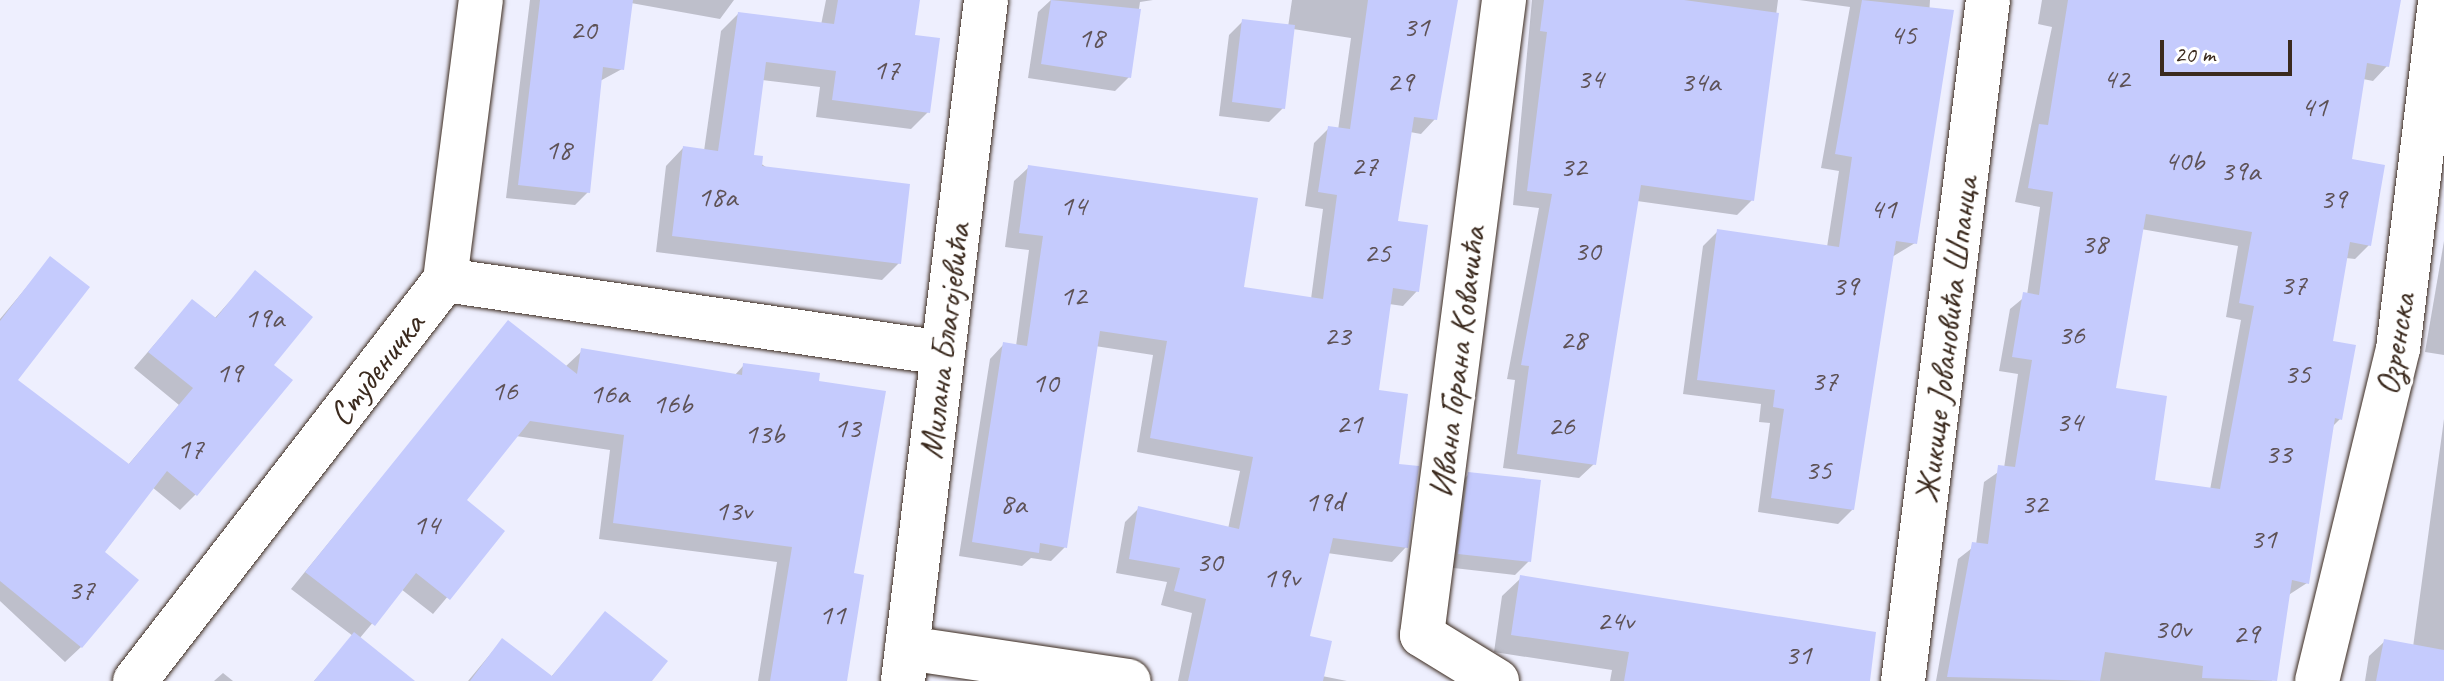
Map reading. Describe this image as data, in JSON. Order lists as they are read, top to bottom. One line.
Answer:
{"streets":{"street":["Жикице Јовановића Шпанца","Милана Благојевића","Озренска","Ивана Горана Ковачића","Студеничка"]},"house_numbers":["31","20","45","18","17","34","42","29","34a","41","18","40b","27","32","39a","18a","39","14","41","38","30","25","37","39","12","19a","36","23","28","19","35","37","10","16","16a","16b","34","21","26","13","13b","17","33","35","19d","8a","32","13v","14","31","30","19v","37","11","24v","30v","29","31"],"scale_bar":"20 m"}
